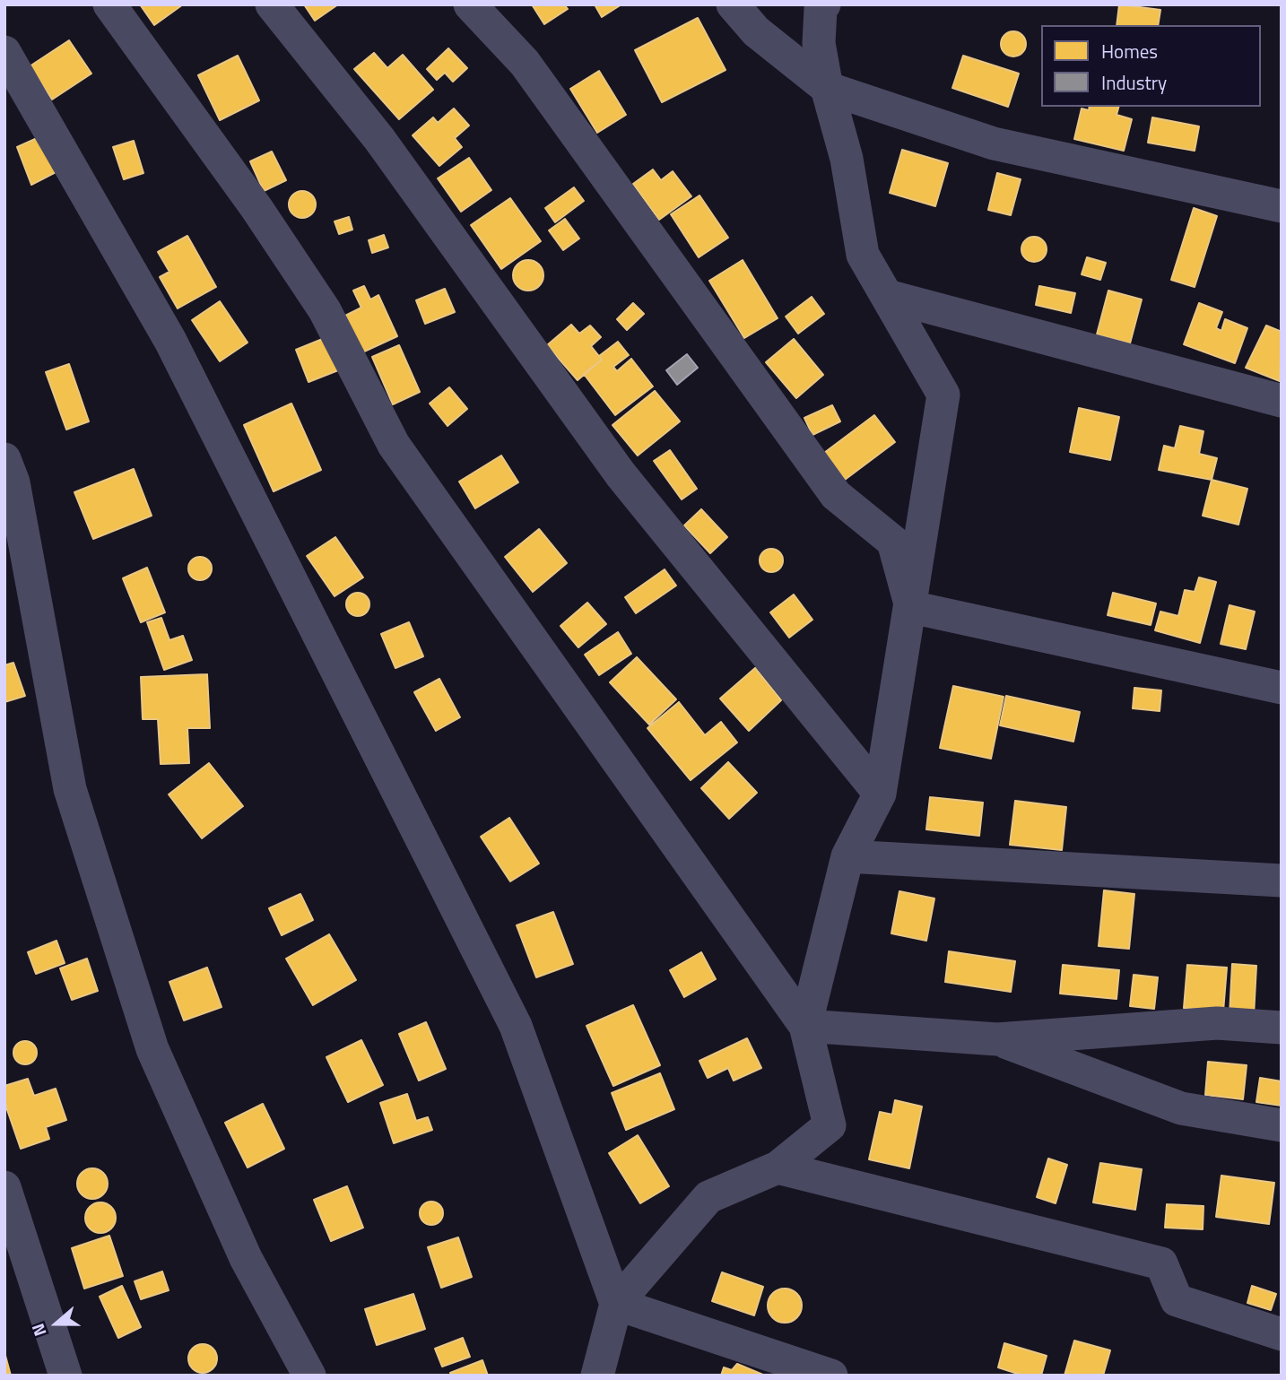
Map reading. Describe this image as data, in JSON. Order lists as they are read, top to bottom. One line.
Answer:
{"legend":["Homes","Industry"],"north":"left"}
